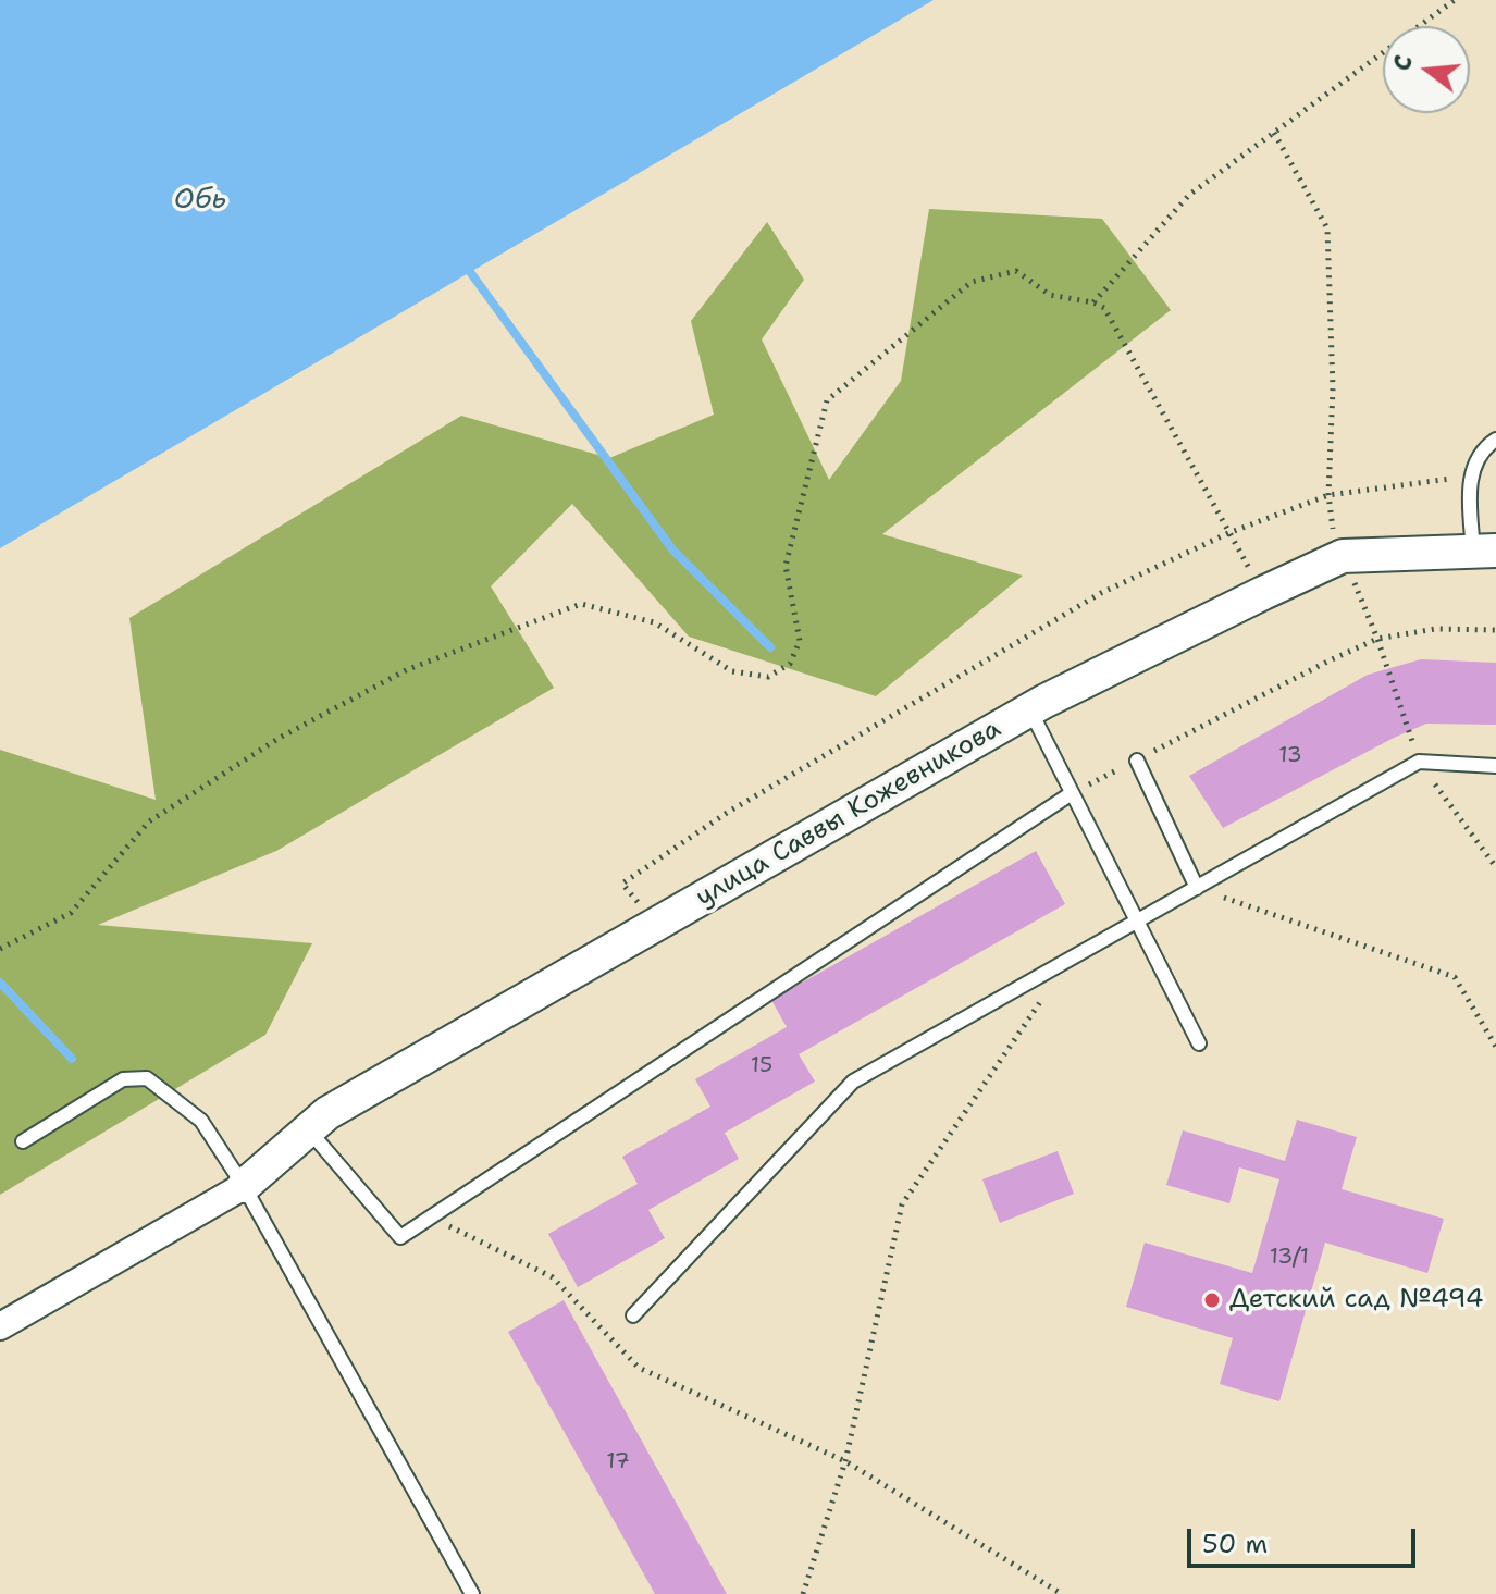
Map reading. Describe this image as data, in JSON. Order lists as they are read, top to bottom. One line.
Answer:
{"streets":{"street":["улица Саввы Кожевникова"]},"water":["Обь"],"places":["Детский сад №494"],"house_numbers":["13","15","13/1","17"],"scale_bar":"50 m","north":"left"}
